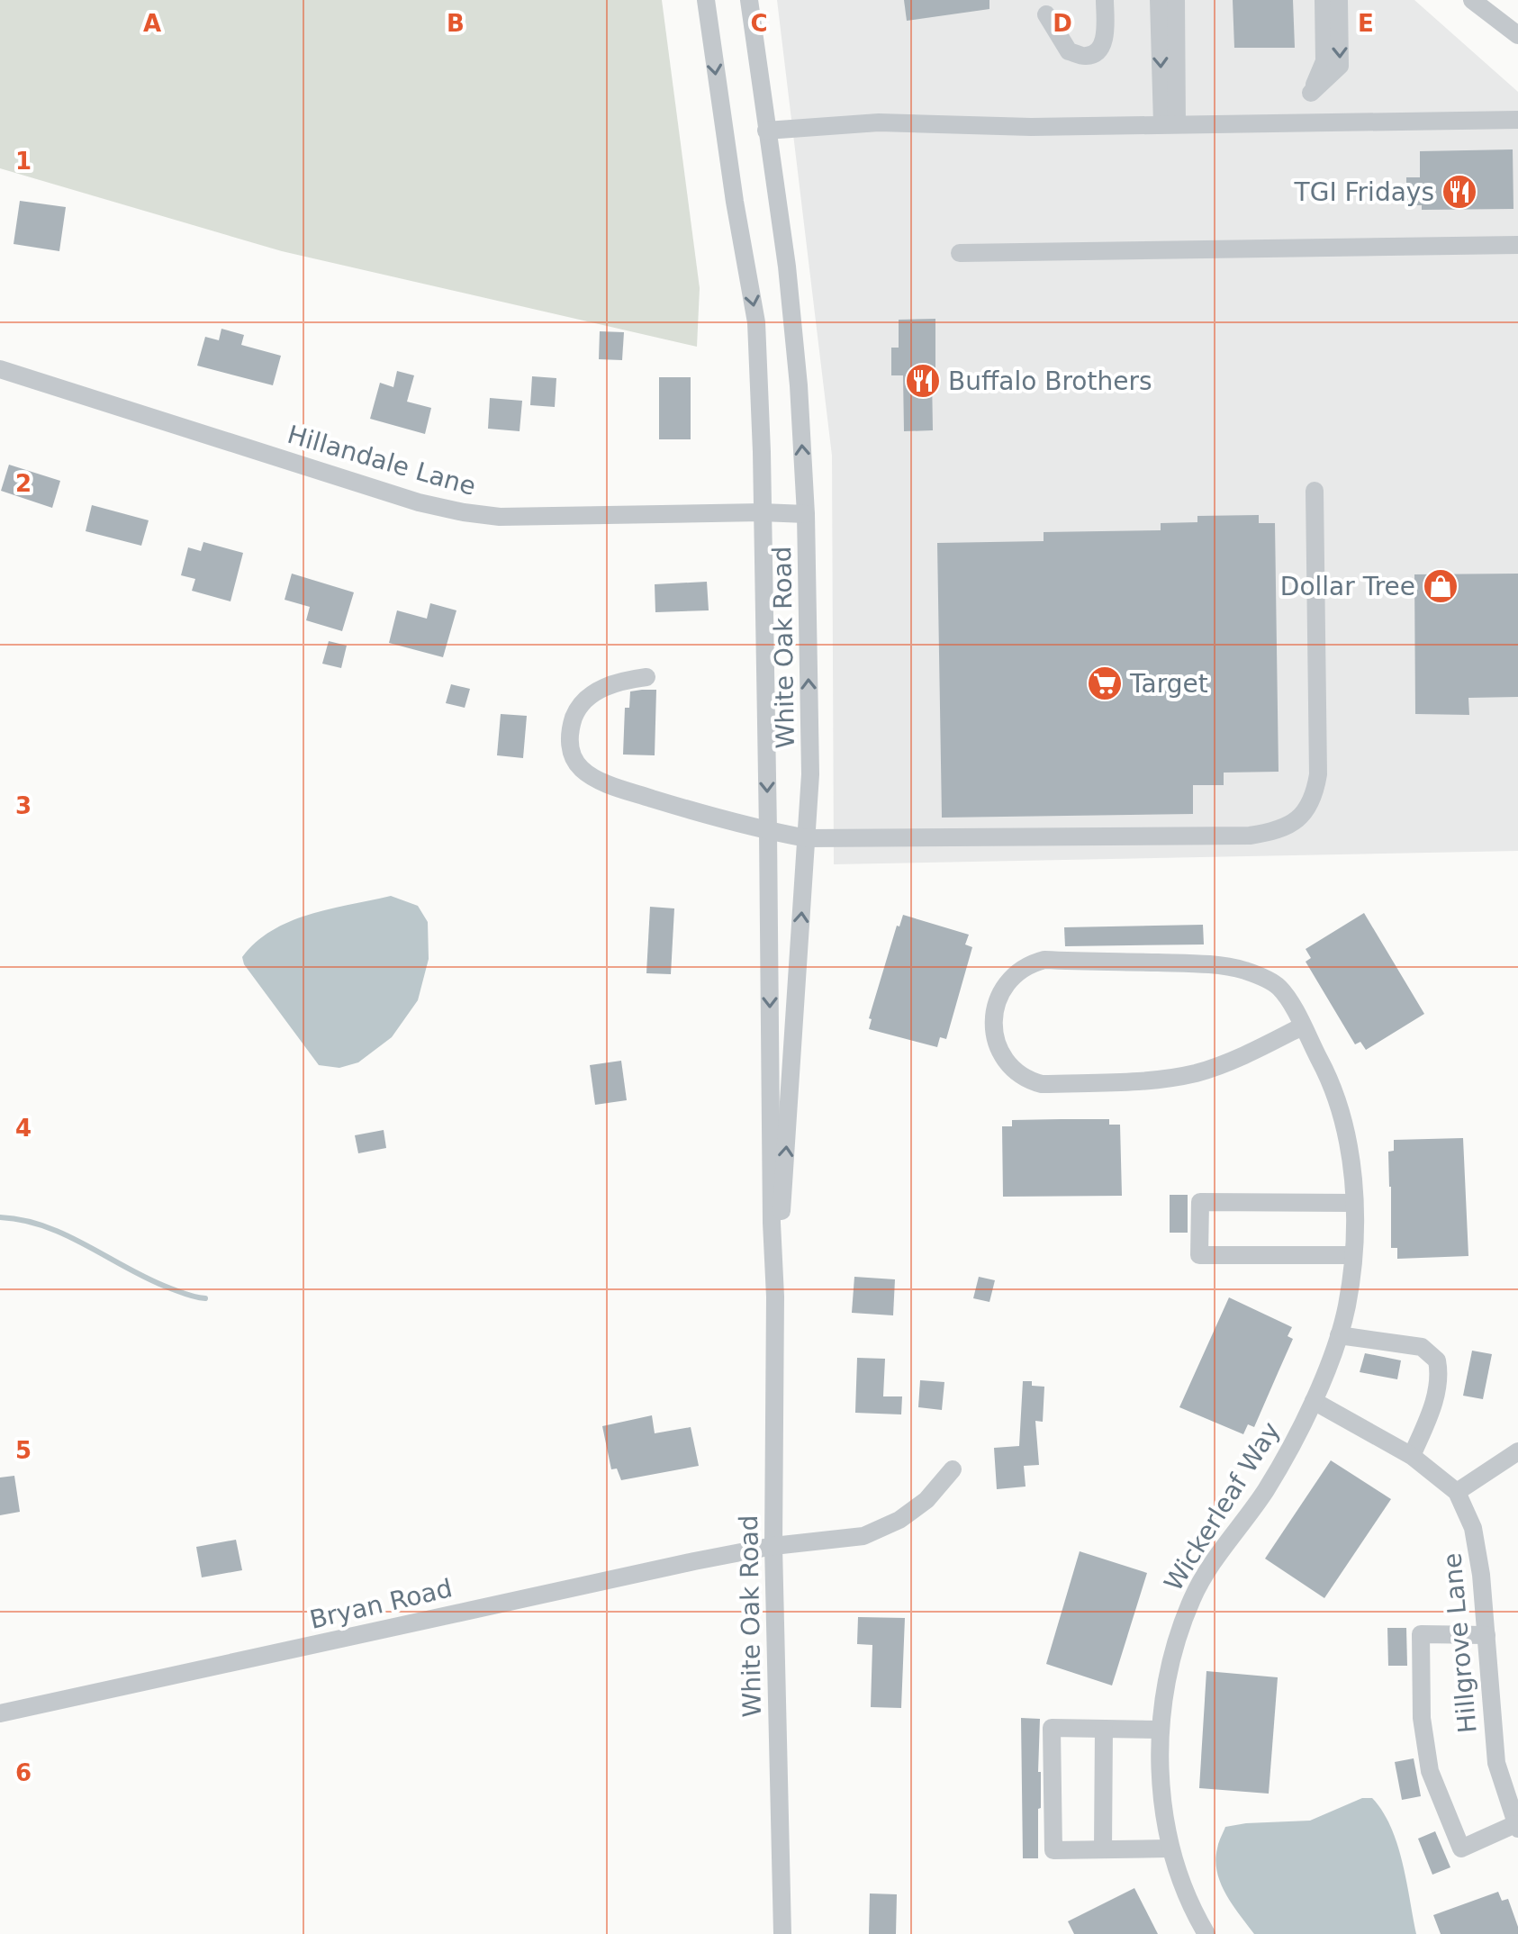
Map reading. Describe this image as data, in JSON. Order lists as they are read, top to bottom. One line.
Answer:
{"streets":{"street":["Hillandale Lane","White Oak Road","Wickerleaf Way","Bryan Road","Hillgrove Lane"]},"crossings":[["Hillandale Lane","White Oak Road"],["White Oak Road","Bryan Road"],["Wickerleaf Way","Hillgrove Lane"]],"places":{"restaurant":["TGI Fridays","Buffalo Brothers"],"shop":["Dollar Tree"],"supermarket":["Target"]},"grid":{"columns":["A","B","C","D","E"],"rows":["1","2","3","4","5","6"]}}
